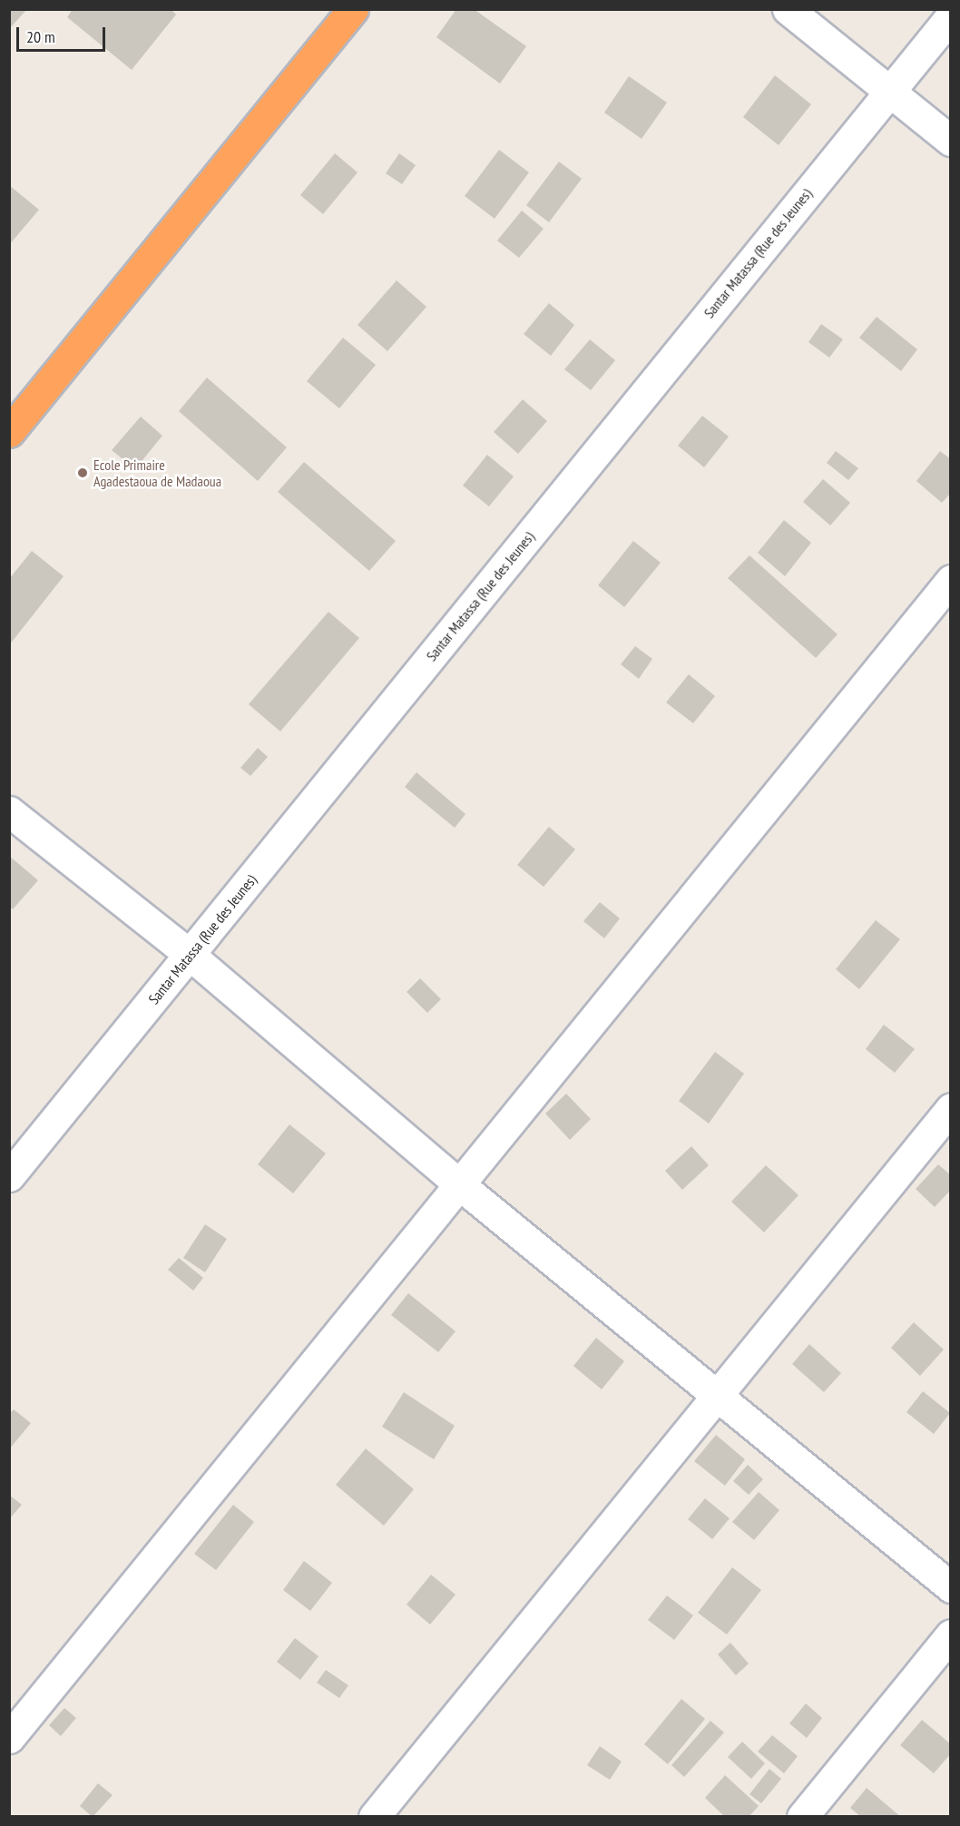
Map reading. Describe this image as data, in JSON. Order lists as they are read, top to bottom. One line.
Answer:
{"streets":{"street":["Santar Matassa (Rue des Jeunes)"]},"places":["Ecole Primaire Agadestaoua de Madaoua"],"scale_bar":"20 m"}
